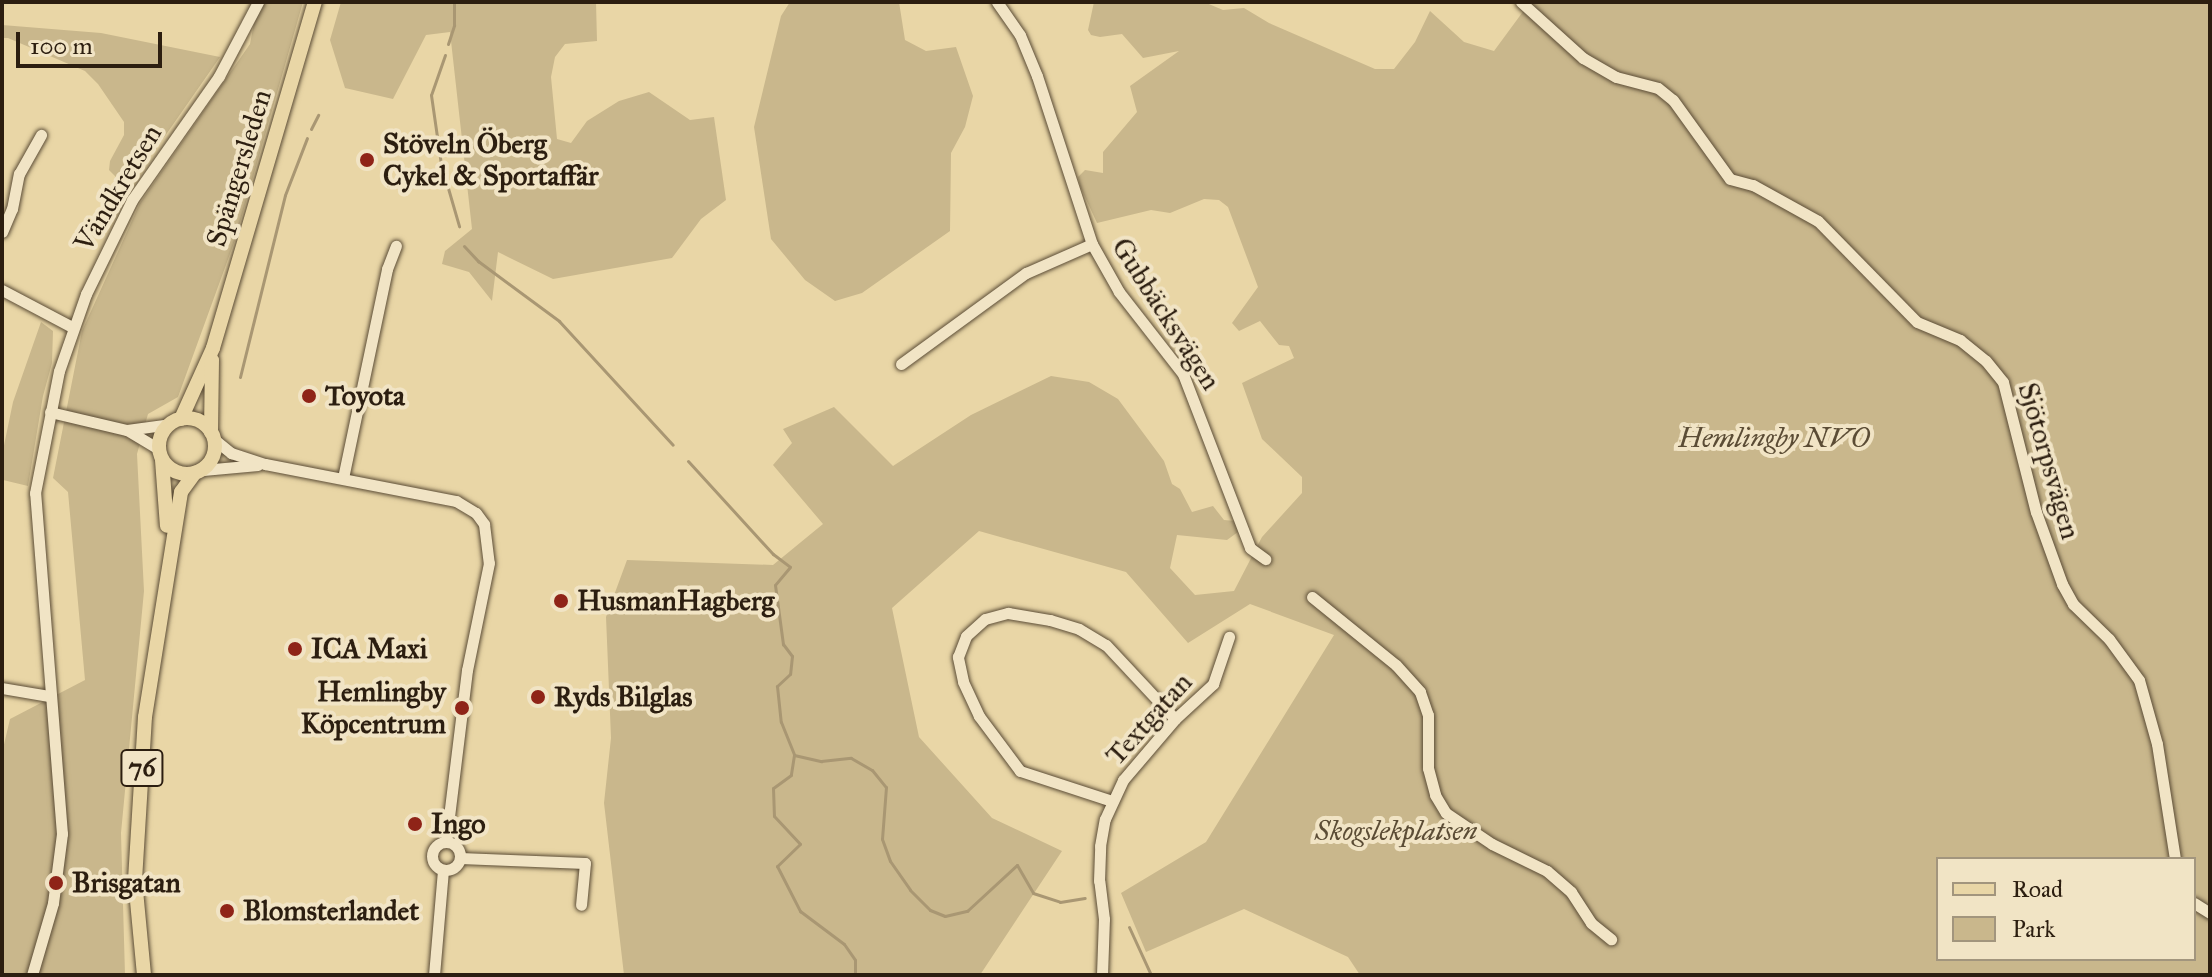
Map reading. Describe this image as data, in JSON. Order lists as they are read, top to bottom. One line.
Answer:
{"streets":{"main road":["Spängersleden","76"],"street":["Vändkretsen","Gubbäcksvägen","Sjötorpsvägen","Textgatan"]},"parks":["Hemlingby NVO","Skogslekplatsen"],"places":["Stöveln Öberg Cykel & Sportaffär","Toyota","HusmanHagberg","ICA Maxi","Ryds Bilglas","Hemlingby Köpcentrum","Ingo","Brisgatan","Blomsterlandet"],"legend":["Road","Park"],"scale_bar":"100 m"}
